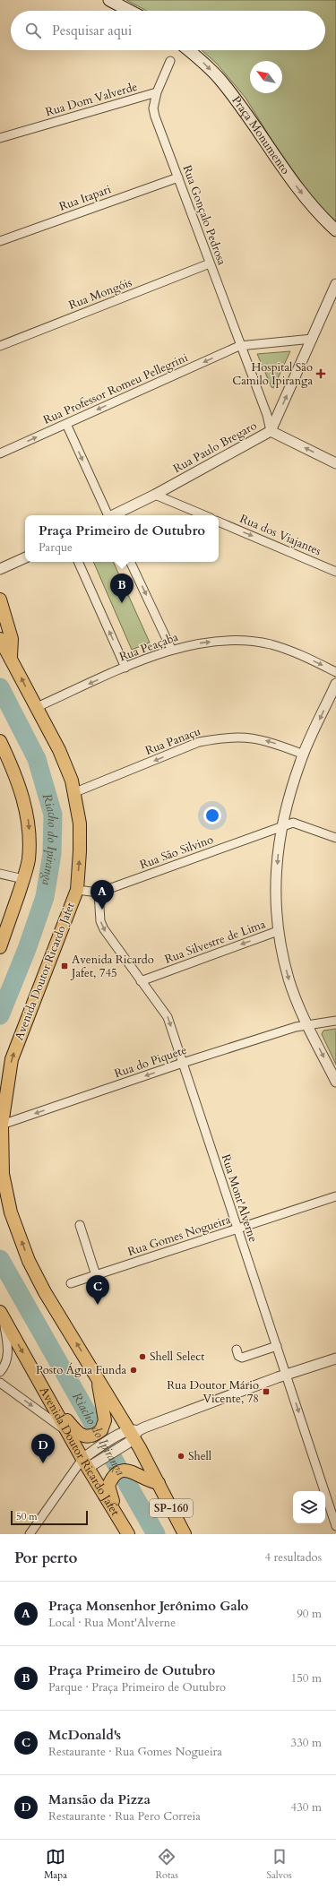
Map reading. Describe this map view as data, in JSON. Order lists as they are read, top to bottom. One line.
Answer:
{"streets":{"main road":["Praça Monumento","Avenida Doutor Ricardo Jafet","SP-160"],"street":["Rua Dom Valverde","Rua Itapari","Rua Gonçalo Pedrosa","Rua Mongóis","Rua Professor Romeu Pellegrini","Rua Paulo Bregaro","Rua dos Viajantes","Rua Peaçaba","Rua Panaçu","Rua São Silvino","Rua Silvestre de Lima","Rua do Piquete","Rua Mont'Alverne","Rua Gomes Nogueira"]},"crossings":[["Rua Dom Valverde","Rua Gonçalo Pedrosa"],["Rua Itapari","Rua Gonçalo Pedrosa"],["Rua Gonçalo Pedrosa","Rua Mongóis"],["Rua Gonçalo Pedrosa","Rua Professor Romeu Pellegrini"],["Rua Peaçaba","Avenida Doutor Ricardo Jafet"],["Rua Panaçu","Avenida Doutor Ricardo Jafet"],["Rua São Silvino","Avenida Doutor Ricardo Jafet"],["Rua São Silvino","Rua Mont'Alverne"],["Rua Silvestre de Lima","Rua Mont'Alverne"],["Avenida Doutor Ricardo Jafet","Rua do Piquete"],["Rua do Piquete","Rua Mont'Alverne"],["Rua Mont'Alverne","Rua Gomes Nogueira"]],"one_way":["Praça Monumento","Rua dos Viajantes","Rua Panaçu","Rua Silvestre de Lima","Rua do Piquete","Rua Mont'Alverne"],"water":["Riacho do Ipiranga"],"places":{"health":["Hospital São Camilo Ipiranga"],"transit":["Avenida Ricardo Jafet, 745","Rua Doutor Mário Vicente, 78"],"other":["Shell Select","Posto Água Funda","Shell"]},"scale_bar":"50 m","north":"top left","page":{"search":"Pesquisar aqui","popup":["Praça Primeiro de Outubro","Parque"],"pins":["B","A","C","D"],"scale":"50 m","heading":["Por perto","4 resultados"],"list":[{"mark":"A","name":"Praça Monsenhor Jerônimo Galo","note":"Local · Rua Mont'Alverne","value":"90 m"},{"mark":"B","name":"Praça Primeiro de Outubro","note":"Parque · Praça Primeiro de Outubro","value":"150 m"},{"mark":"C","name":"McDonald's","note":"Restaurante · Rua Gomes Nogueira","value":"330 m"},{"mark":"D","name":"Mansão da Pizza","note":"Restaurante · Rua Pero Correia","value":"430 m"}],"nav":["Mapa","Rotas","Salvos"]}}
